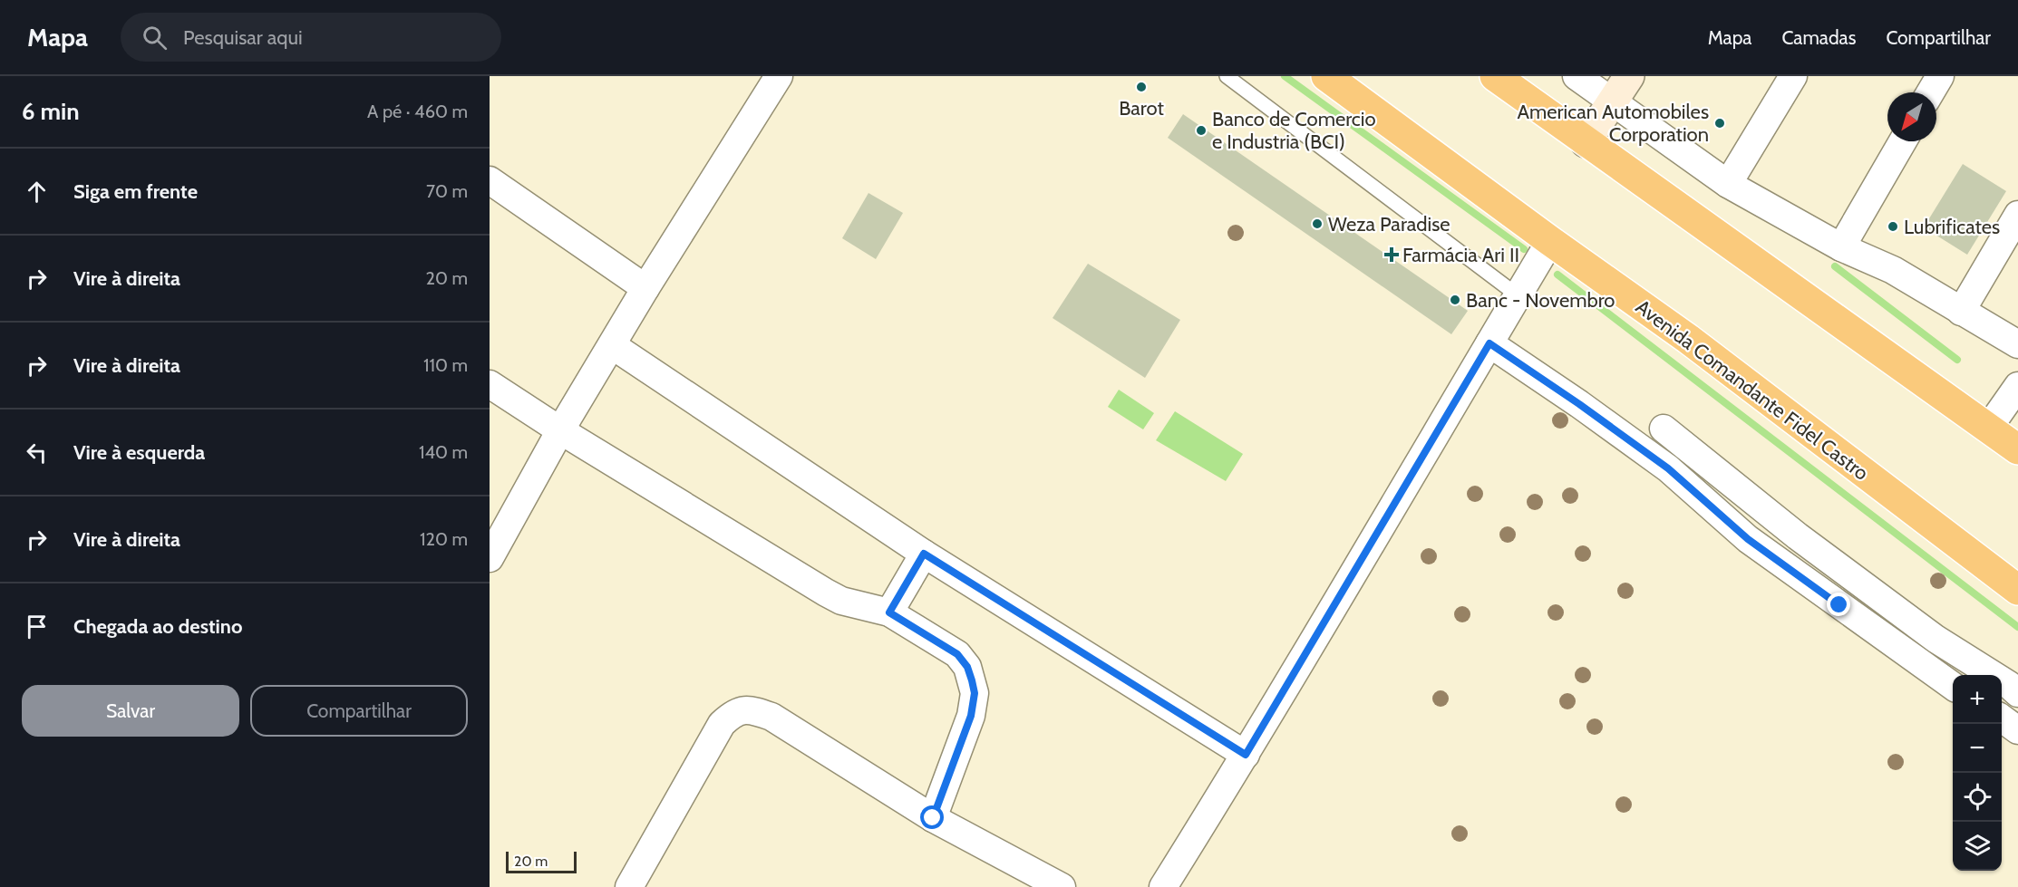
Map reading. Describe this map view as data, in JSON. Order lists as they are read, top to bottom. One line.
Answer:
{"streets":{"highway":["Avenida Comandante Fidel Castro"]},"places":{"other":["Barot","American Automobiles Corporation","Banco de Comercio e Industria (BCI)","Weza Paradise","Lubrificates","Banc - Novembro"],"health":["Farmácia Ari II"]},"scale_bar":"20 m","north":"bottom left","page":{"header":"Mapa","search":"Pesquisar aqui","nav":["Mapa","Camadas","Compartilhar"],"heading":["6 min","A pé · 460 m"],"list":[["Siga em frente","70 m"],["Vire à direita","20 m"],["Vire à direita","110 m"],["Vire à esquerda","140 m"],["Vire à direita","120 m"],"Chegada ao destino"],"buttons":["Salvar","Compartilhar"],"map_buttons":["+","−"],"scale":"20 m"}}
